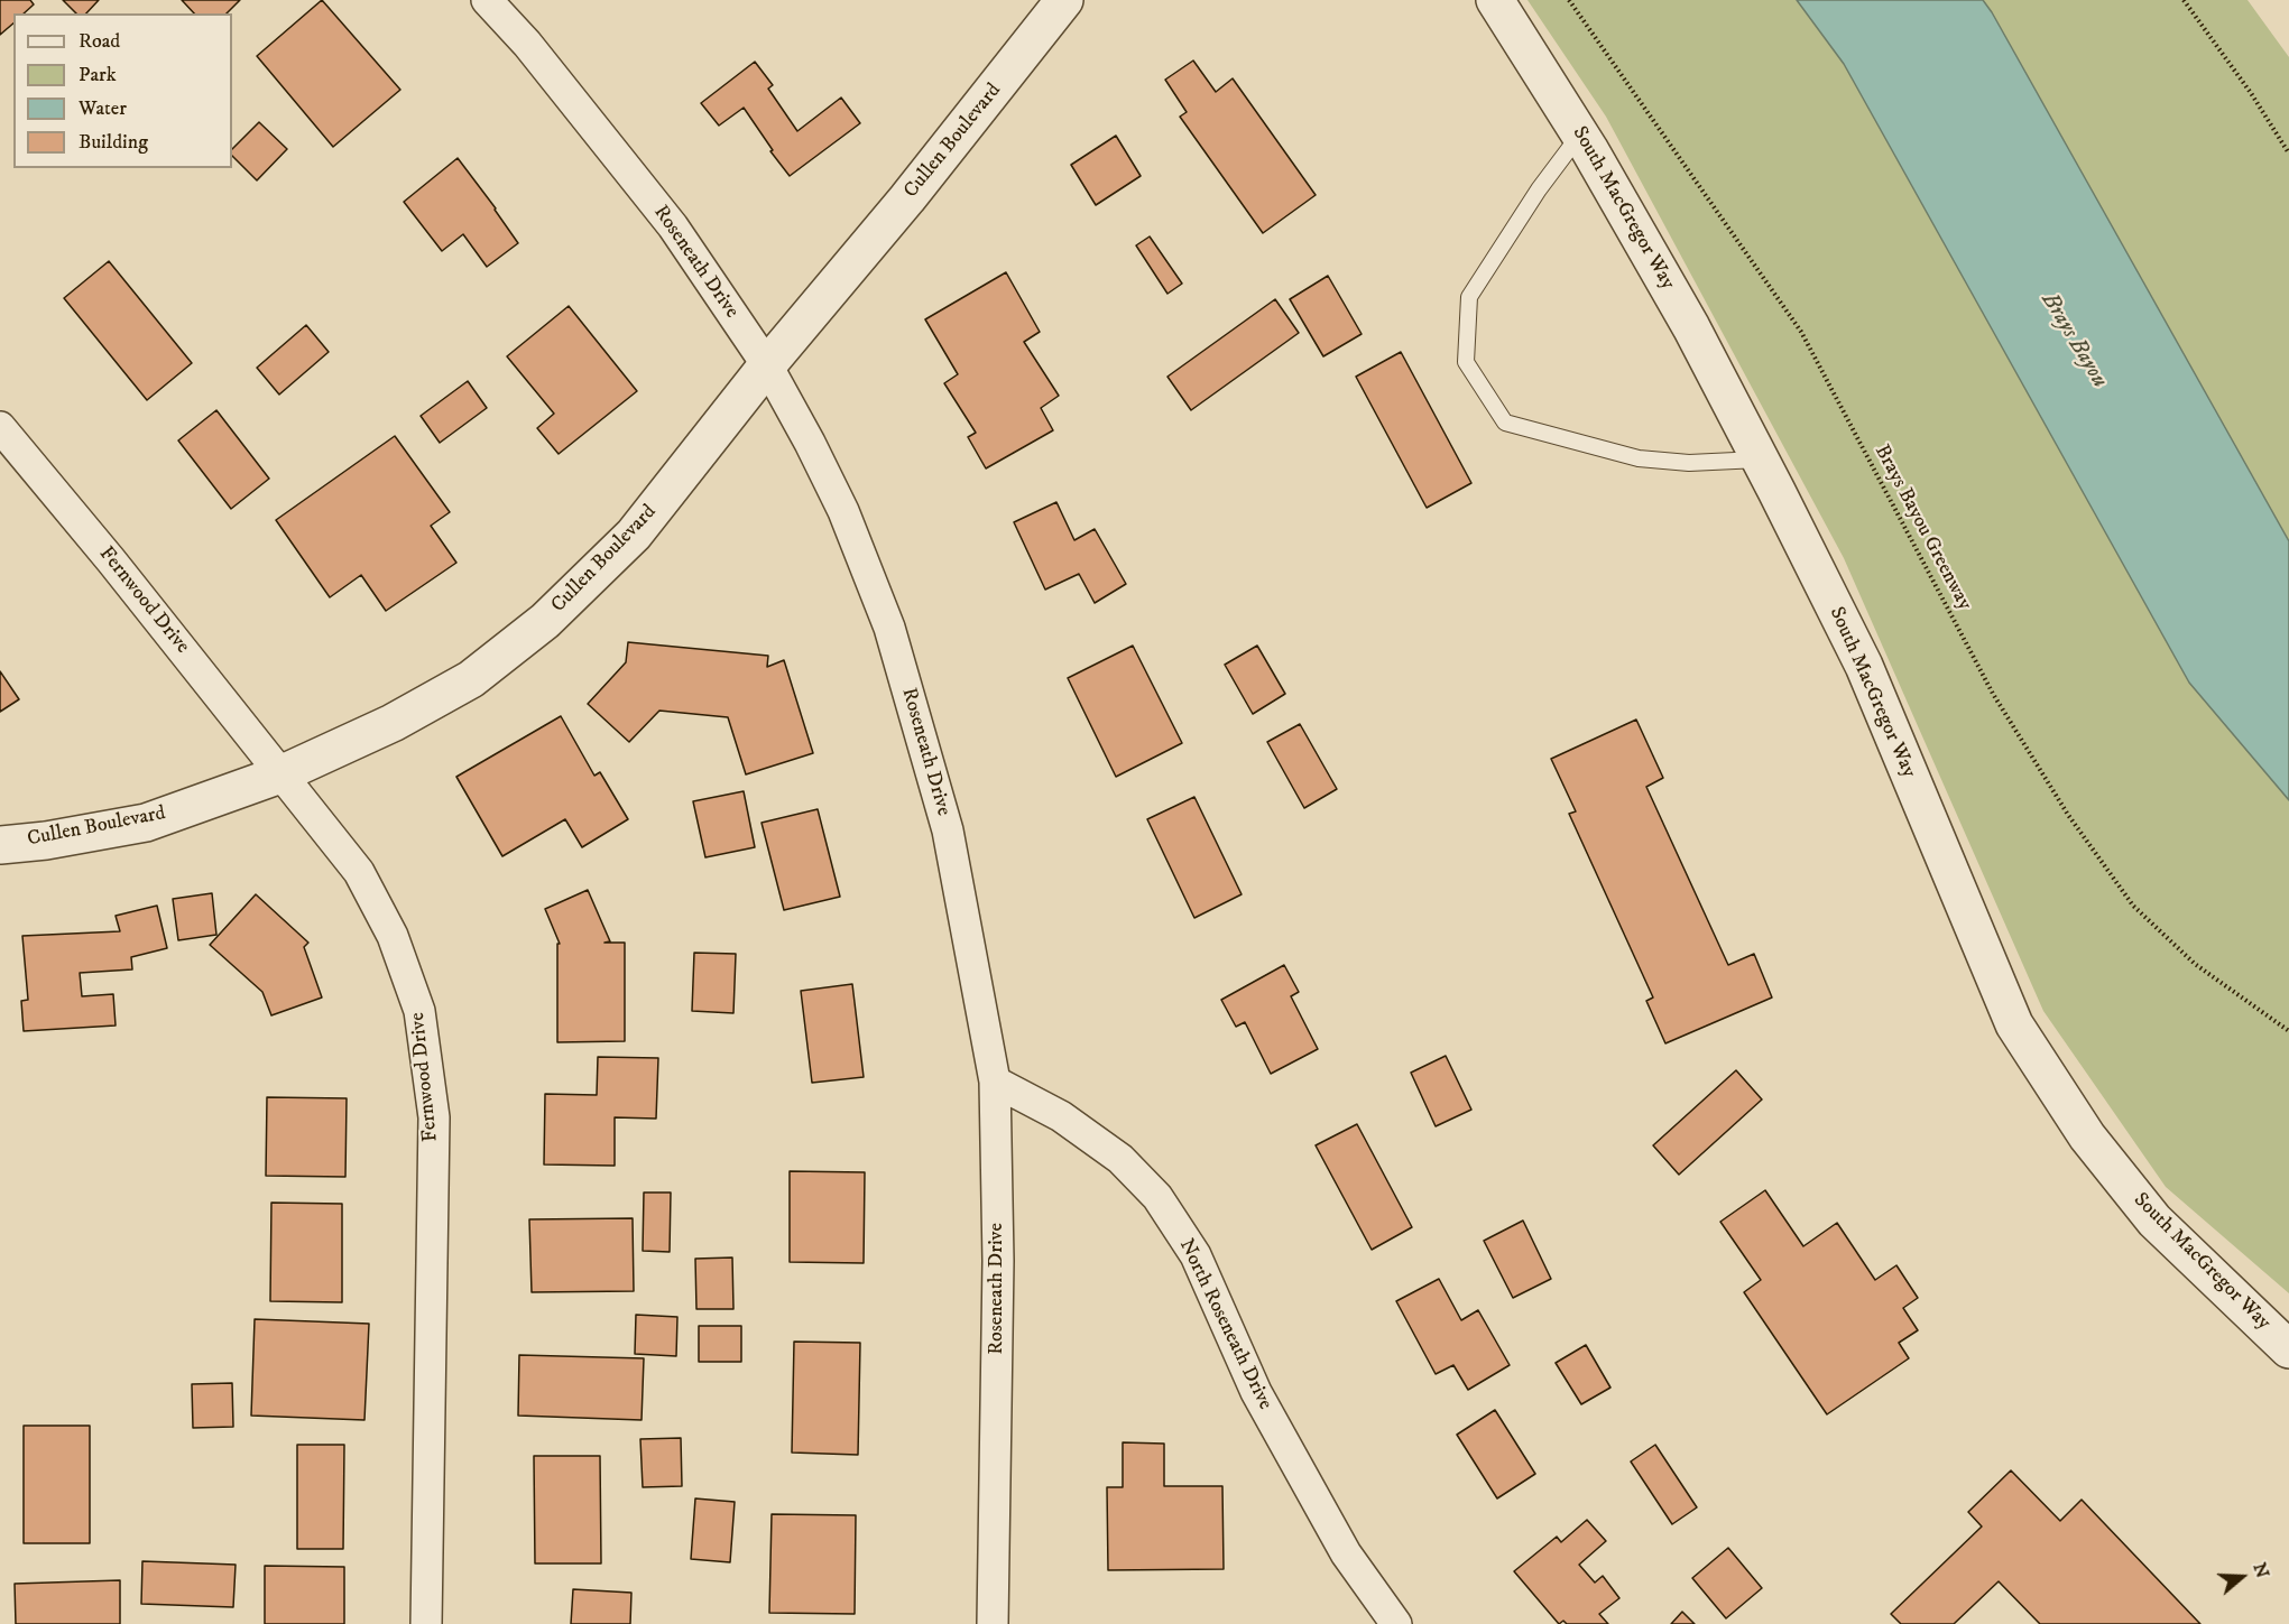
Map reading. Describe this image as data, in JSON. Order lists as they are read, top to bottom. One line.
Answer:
{"streets":{"street":["Cullen Boulevard","South MacGregor Way","Roseneath Drive","Fernwood Drive","North Roseneath Drive"],"path":["Brays Bayou Greenway"]},"crossings":[["Cullen Boulevard","Roseneath Drive"],["Cullen Boulevard","Fernwood Drive"],["Roseneath Drive","North Roseneath Drive"]],"water":["Brays Bayou"],"legend":["Road","Park","Water","Building"],"north":"right"}
